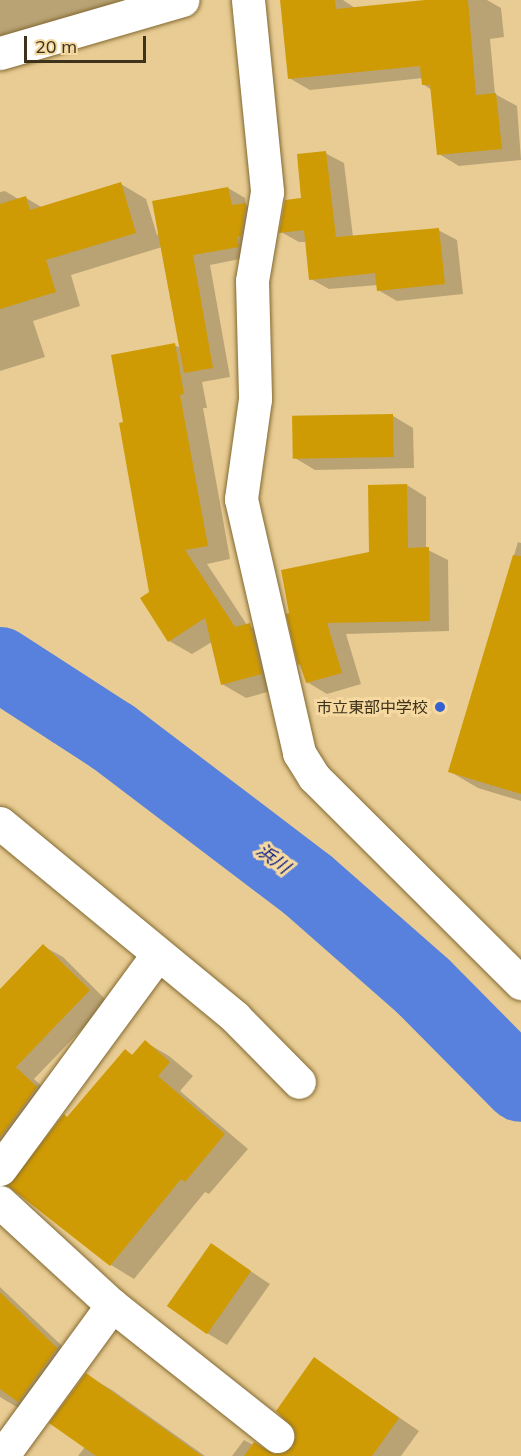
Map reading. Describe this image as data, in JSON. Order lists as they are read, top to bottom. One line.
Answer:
{"water":["浜川"],"places":["市立東部中学校"],"scale_bar":"20 m"}
